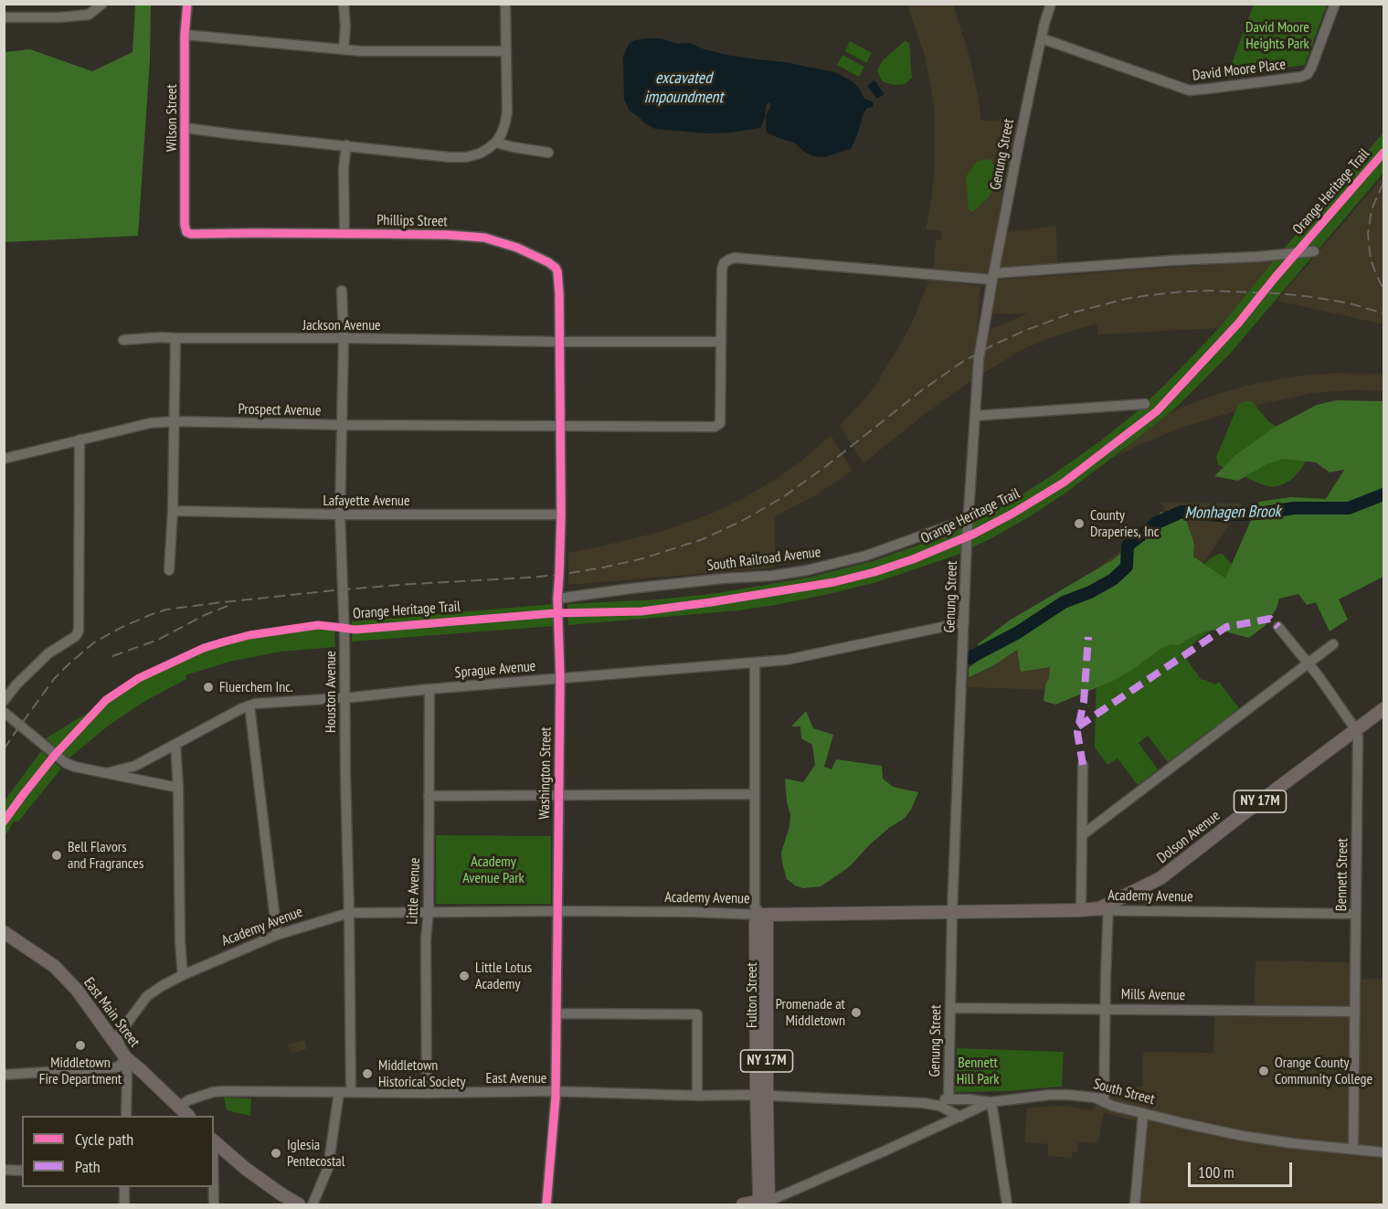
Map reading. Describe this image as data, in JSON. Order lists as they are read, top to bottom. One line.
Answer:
{"streets":{"main road":["NY 17M","Dolson Avenue","Academy Avenue","Fulton Street","East Main Street","South Street"],"street":["David Moore Place","Wilson Street","Genung Street","Phillips Street","Jackson Avenue","Prospect Avenue","Lafayette Avenue","South Railroad Avenue","Sprague Avenue","Houston Avenue","Washington Street","Bennett Street","Little Avenue","Mills Avenue","East Avenue"],"cycle path":["Orange Heritage Trail"]},"crossings":[["David Moore Place","Genung Street"],["Wilson Street","Phillips Street"],["Genung Street","South Railroad Avenue"],["Genung Street","Sprague Avenue"],["Genung Street","Academy Avenue"],["Genung Street","Mills Avenue"],["Genung Street","East Avenue"],["Phillips Street","Jackson Avenue"],["Phillips Street","Washington Street"],["Jackson Avenue","Prospect Avenue"],["Jackson Avenue","Houston Avenue"],["Jackson Avenue","Washington Street"],["Prospect Avenue","Houston Avenue"],["Prospect Avenue","Washington Street"],["Lafayette Avenue","Houston Avenue"],["Lafayette Avenue","Washington Street"],["South Railroad Avenue","Washington Street"],["Sprague Avenue","Houston Avenue"],["Sprague Avenue","Washington Street"],["Sprague Avenue","Little Avenue"],["Houston Avenue","Academy Avenue"],["Houston Avenue","East Avenue"],["Washington Street","Academy Avenue"],["Washington Street","East Avenue"],["Dolson Avenue","Bennett Street"],["Dolson Avenue","Academy Avenue"],["Bennett Street","Academy Avenue"],["Bennett Street","Mills Avenue"],["Bennett Street","South Street"],["Little Avenue","Academy Avenue"],["Little Avenue","East Avenue"],["Academy Avenue","Fulton Street"],["Academy Avenue","East Main Street"],["Fulton Street","East Avenue"],["Fulton Street","South Street"],["East Main Street","East Avenue"],["East Avenue","South Street"]],"water":["excavated impoundment","Monhagen Brook"],"parks":["David Moore Heights Park","Academy Avenue Park","Bennett Hill Park"],"places":["County Draperies, Inc","Fluerchem Inc.","Bell Flavors and Fragrances","Little Lotus Academy","Promenade at Middletown","Middletown Fire Department","Orange County Community College","Middletown Historical Society","Iglesia Pentecostal"],"legend":["Cycle path","Path"],"scale_bar":"100 m"}
